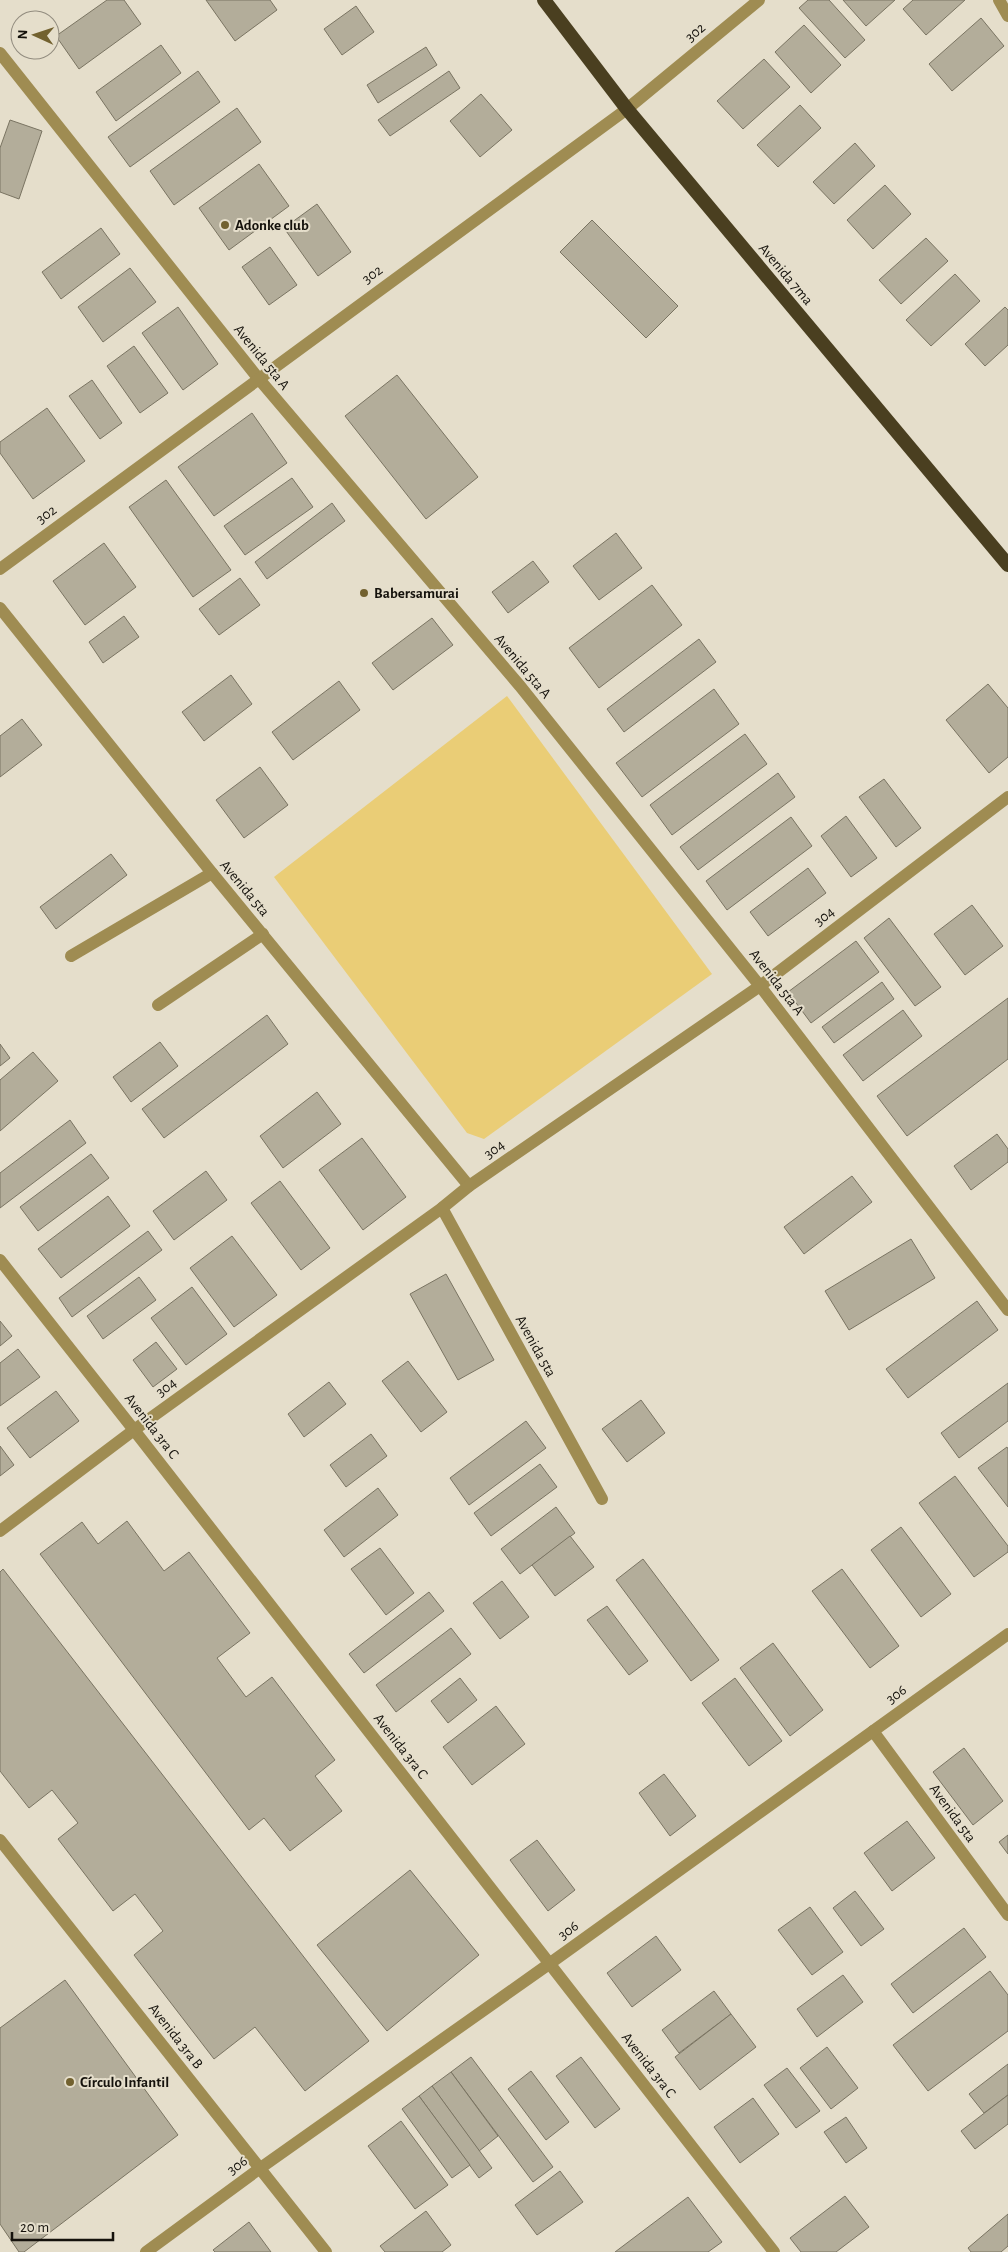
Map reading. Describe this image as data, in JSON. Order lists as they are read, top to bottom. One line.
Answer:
{"streets":{"highway":["Avenida 7ma"],"street":["302","Avenida 5ta A","Avenida 5ta","304","Avenida 3ra C","306","Avenida 3ra B"]},"crossings":[["302","Avenida 7ma"],["302","Avenida 5ta A"],["Avenida 5ta A","304"],["Avenida 5ta","304"],["Avenida 5ta","306"],["304","Avenida 3ra C"],["Avenida 3ra C","306"],["306","Avenida 3ra B"]],"places":["Adonke club","Babersamurai","Círculo Infantil"],"scale_bar":"20 m","north":"left"}
